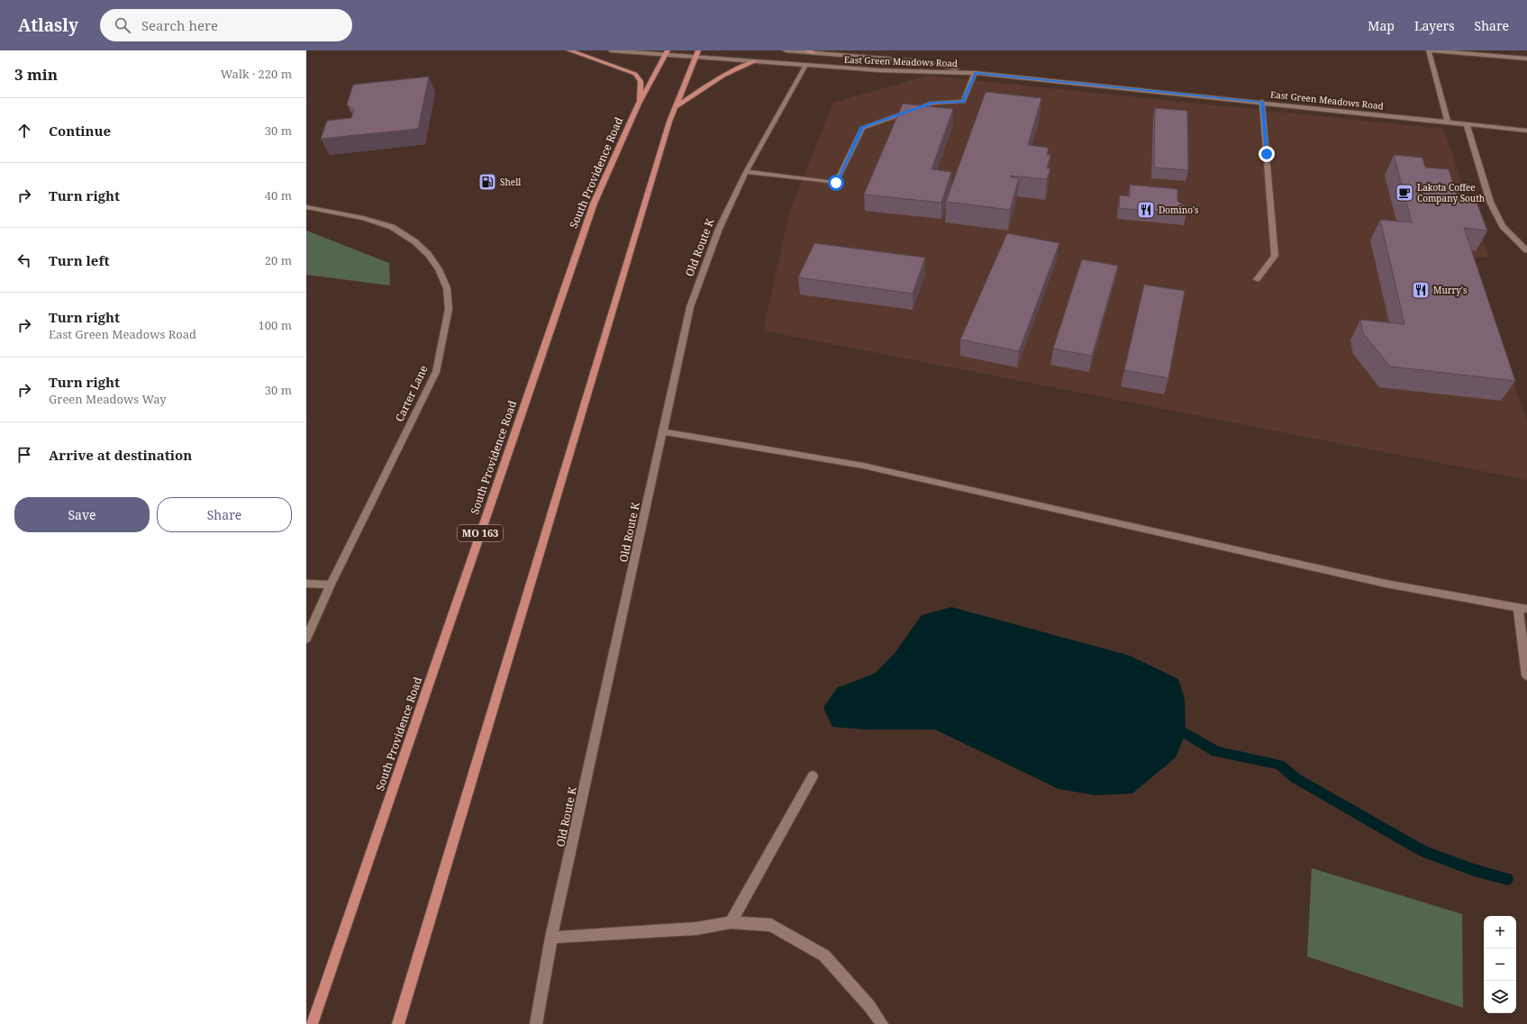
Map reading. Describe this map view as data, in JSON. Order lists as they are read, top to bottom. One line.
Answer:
{"streets":{"main road":["South Providence Road","MO 163"],"street":["East Green Meadows Road","Old Route K","Carter Lane"]},"crossings":[["East Green Meadows Road","South Providence Road"],["East Green Meadows Road","Old Route K"]],"places":{"fuel station":["Shell"],"cafe":["Lakota Coffee Company South"],"restaurant":["Domino's","Murry's"]},"page":{"header":"Atlasly","search":"Search here","nav":["Map","Layers","Share"],"heading":["3 min","Walk · 220 m"],"list":[["Continue","30 m"],["Turn right","40 m"],["Turn left","20 m"],["Turn right","East Green Meadows Road","100 m"],["Turn right","Green Meadows Way","30 m"],"Arrive at destination"],"buttons":["Save","Share"],"map_buttons":["+","−"]}}
